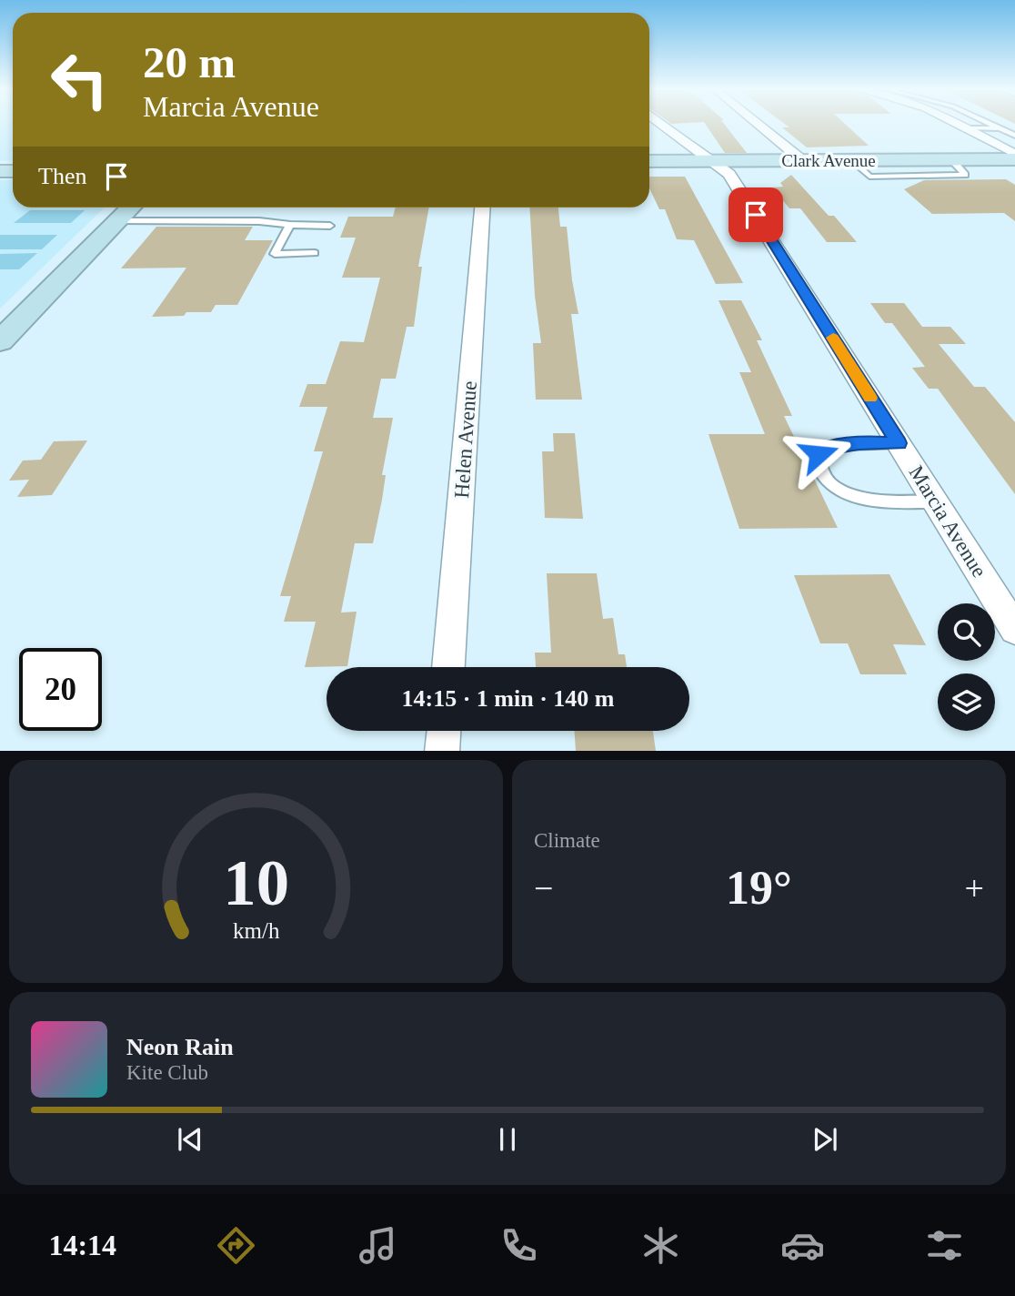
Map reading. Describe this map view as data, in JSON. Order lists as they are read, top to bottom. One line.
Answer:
{"streets":{"street":["Clark Avenue","Helen Avenue","Marcia Avenue"]},"crossings":[["Clark Avenue","Marcia Avenue"]],"page":{"turn":["20 m","Marcia Avenue"],"then":"Then","limit":"20","trip":"14:15 · 1 min · 140 m","tile":"Climate","heat":["−","19°","+"],"song":["Neon Rain","Kite Club"],"tabs":"14:14","gauge":["10","km/h"]}}
